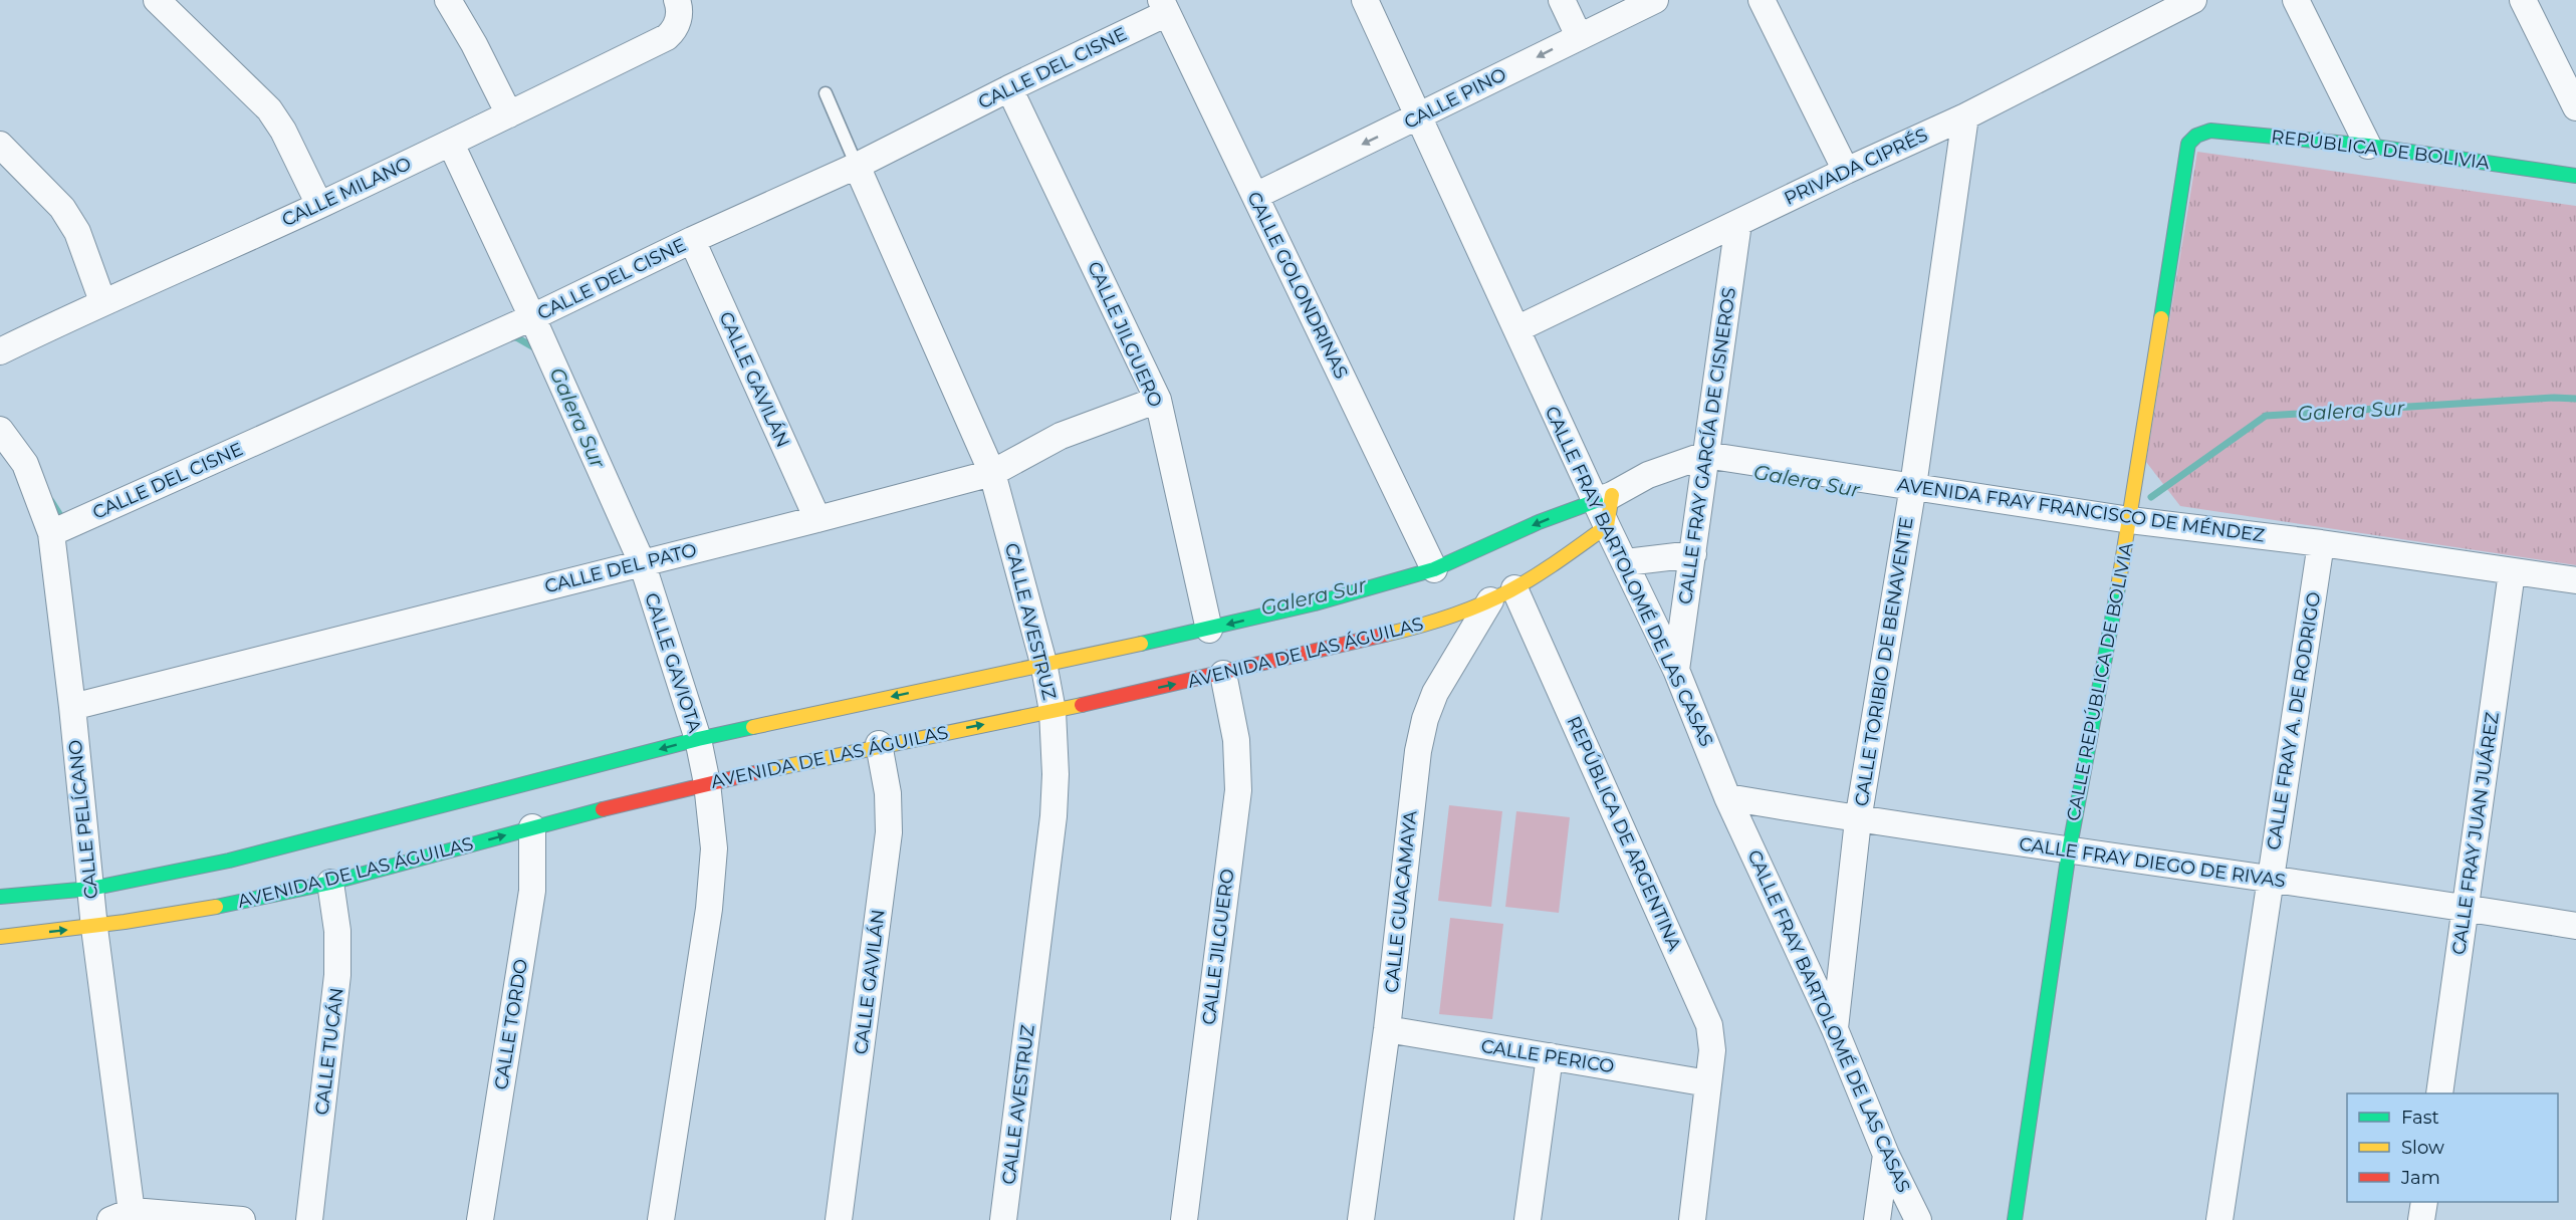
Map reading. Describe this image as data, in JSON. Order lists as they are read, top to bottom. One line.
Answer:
{"streets":{"street":["CALLE DEL CISNE","CALLE PINO","REPÚBLICA DE BOLIVIA","PRIVADA CIPRÉS","CALLE MILANO","CALLE GOLONDRINAS","CALLE JILGUERO","CALLE GAVILÁN","CALLE FRAY GARCÍA DE CISNEROS","AVENIDA FRAY FRANCISCO DE MÉNDEZ","CALLE DEL PATO","CALLE FRAY BARTOLOMÉ DE LAS CASAS","CALLE AVESTRUZ","AVENIDA DE LAS ÁGUILAS","CALLE TORIBIO DE BENAVENTE","CALLE GAVIOTA","CALLE REPÚBLICA DE BOLIVIA","CALLE FRAY A. DE RODRIGO","CALLE PELÍCANO","REPÚBLICA DE ARGENTINA","CALLE FRAY JUAN JUÁREZ","CALLE FRAY DIEGO DE RIVAS","CALLE GUACAMAYA","CALLE TORDO","CALLE TUCÁN","CALLE PERICO"]},"crossings":[["CALLE DEL CISNE","CALLE GOLONDRINAS"],["CALLE DEL CISNE","CALLE JILGUERO"],["CALLE DEL CISNE","CALLE GAVILÁN"],["CALLE DEL CISNE","CALLE AVESTRUZ"],["CALLE DEL CISNE","CALLE GAVIOTA"],["CALLE DEL CISNE","CALLE PELÍCANO"],["CALLE PINO","CALLE GOLONDRINAS"],["CALLE PINO","CALLE FRAY BARTOLOMÉ DE LAS CASAS"],["REPÚBLICA DE BOLIVIA","CALLE REPÚBLICA DE BOLIVIA"],["PRIVADA CIPRÉS","CALLE FRAY GARCÍA DE CISNEROS"],["PRIVADA CIPRÉS","CALLE FRAY BARTOLOMÉ DE LAS CASAS"],["PRIVADA CIPRÉS","CALLE TORIBIO DE BENAVENTE"],["CALLE MILANO","CALLE GAVIOTA"],["CALLE JILGUERO","CALLE DEL PATO"],["CALLE JILGUERO","AVENIDA DE LAS ÁGUILAS"],["CALLE GAVILÁN","CALLE DEL PATO"],["CALLE GAVILÁN","AVENIDA DE LAS ÁGUILAS"],["CALLE FRAY GARCÍA DE CISNEROS","AVENIDA FRAY FRANCISCO DE MÉNDEZ"],["CALLE FRAY GARCÍA DE CISNEROS","CALLE FRAY BARTOLOMÉ DE LAS CASAS"],["AVENIDA FRAY FRANCISCO DE MÉNDEZ","CALLE FRAY BARTOLOMÉ DE LAS CASAS"],["AVENIDA FRAY FRANCISCO DE MÉNDEZ","CALLE TORIBIO DE BENAVENTE"],["AVENIDA FRAY FRANCISCO DE MÉNDEZ","CALLE REPÚBLICA DE BOLIVIA"],["AVENIDA FRAY FRANCISCO DE MÉNDEZ","CALLE FRAY A. DE RODRIGO"],["AVENIDA FRAY FRANCISCO DE MÉNDEZ","CALLE FRAY JUAN JUÁREZ"],["CALLE DEL PATO","CALLE AVESTRUZ"],["CALLE DEL PATO","CALLE GAVIOTA"],["CALLE DEL PATO","CALLE PELÍCANO"],["CALLE FRAY BARTOLOMÉ DE LAS CASAS","AVENIDA DE LAS ÁGUILAS"],["CALLE FRAY BARTOLOMÉ DE LAS CASAS","CALLE TORIBIO DE BENAVENTE"],["CALLE FRAY BARTOLOMÉ DE LAS CASAS","CALLE FRAY DIEGO DE RIVAS"],["CALLE AVESTRUZ","AVENIDA DE LAS ÁGUILAS"],["AVENIDA DE LAS ÁGUILAS","CALLE GAVIOTA"],["AVENIDA DE LAS ÁGUILAS","CALLE PELÍCANO"],["AVENIDA DE LAS ÁGUILAS","REPÚBLICA DE ARGENTINA"],["AVENIDA DE LAS ÁGUILAS","CALLE GUACAMAYA"],["AVENIDA DE LAS ÁGUILAS","CALLE TORDO"],["AVENIDA DE LAS ÁGUILAS","CALLE TUCÁN"],["CALLE TORIBIO DE BENAVENTE","CALLE FRAY DIEGO DE RIVAS"],["CALLE REPÚBLICA DE BOLIVIA","CALLE FRAY DIEGO DE RIVAS"],["CALLE FRAY A. DE RODRIGO","CALLE FRAY DIEGO DE RIVAS"],["REPÚBLICA DE ARGENTINA","CALLE PERICO"],["CALLE FRAY JUAN JUÁREZ","CALLE FRAY DIEGO DE RIVAS"],["CALLE GUACAMAYA","CALLE PERICO"]],"one_way":["CALLE PINO"],"water":["Galera Sur"],"legend":["Fast","Slow","Jam"]}
